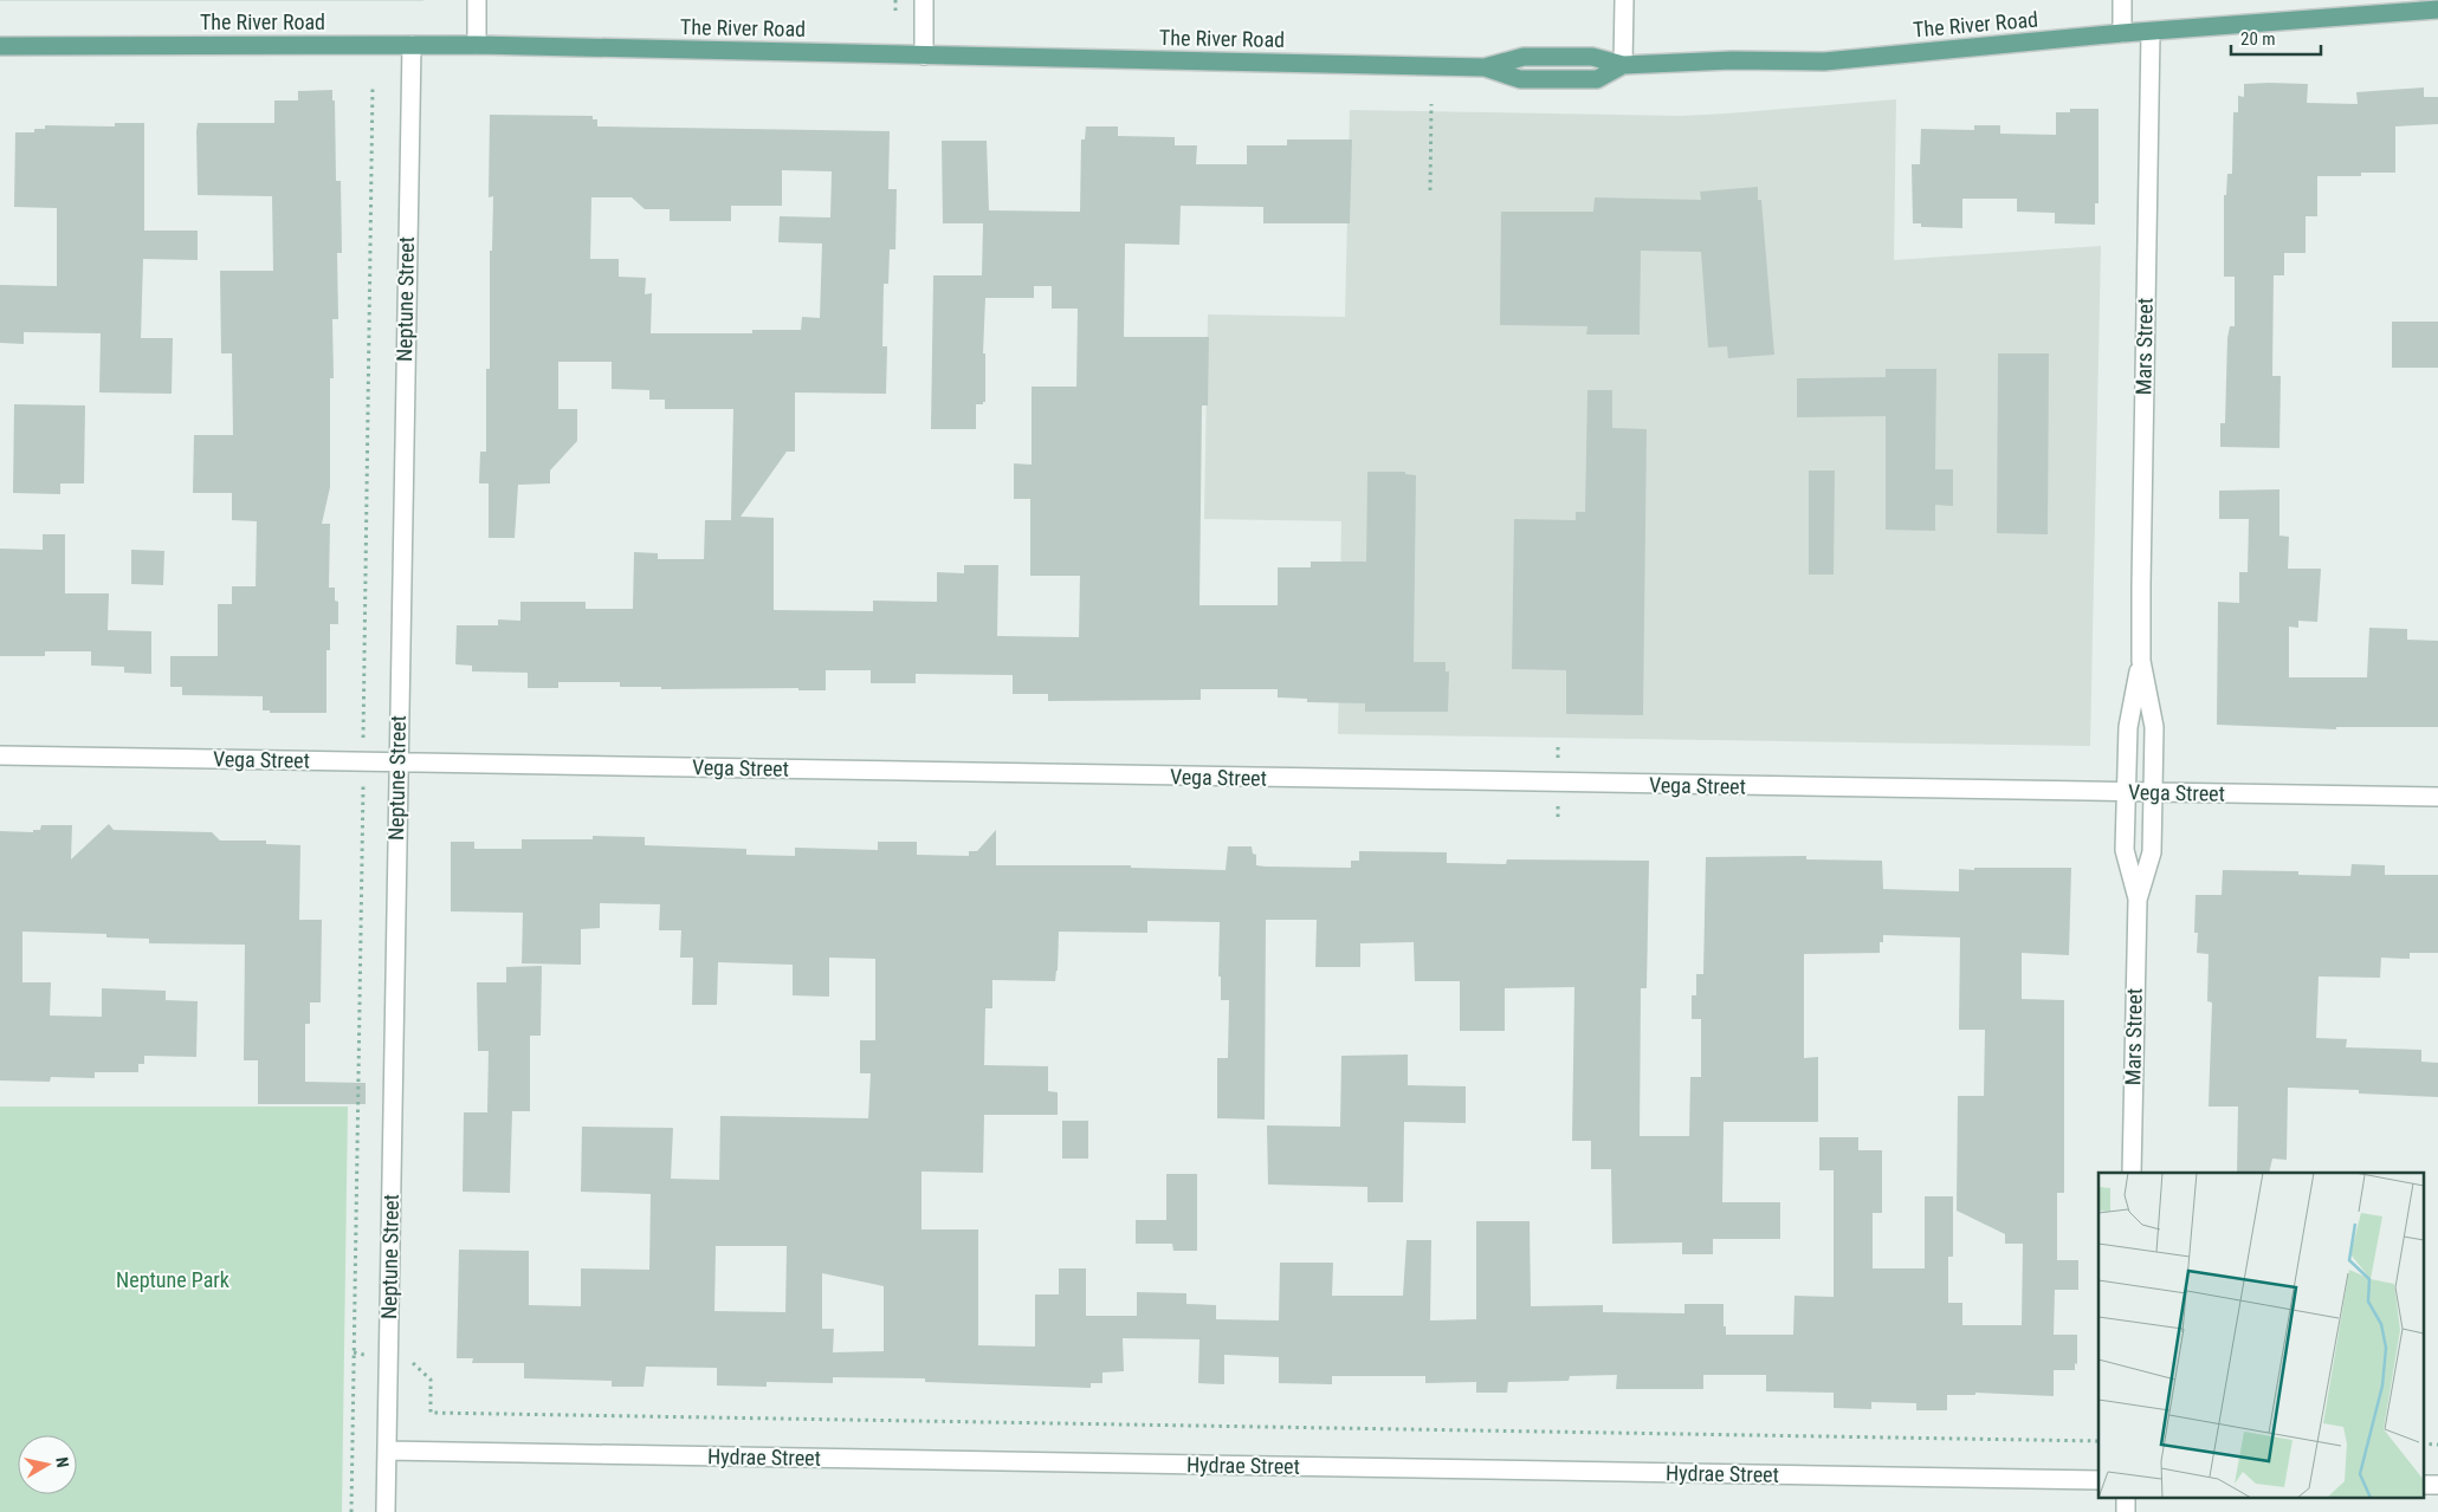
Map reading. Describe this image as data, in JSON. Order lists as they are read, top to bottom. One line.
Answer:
{"streets":{"main road":["The River Road"],"street":["Neptune Street","Mars Street","Vega Street","Hydrae Street"]},"crossings":[["The River Road","Neptune Street"],["The River Road","Mars Street"],["Neptune Street","Vega Street"],["Neptune Street","Hydrae Street"],["Mars Street","Vega Street"]],"parks":["Neptune Park"],"scale_bar":"20 m","north":"right"}
